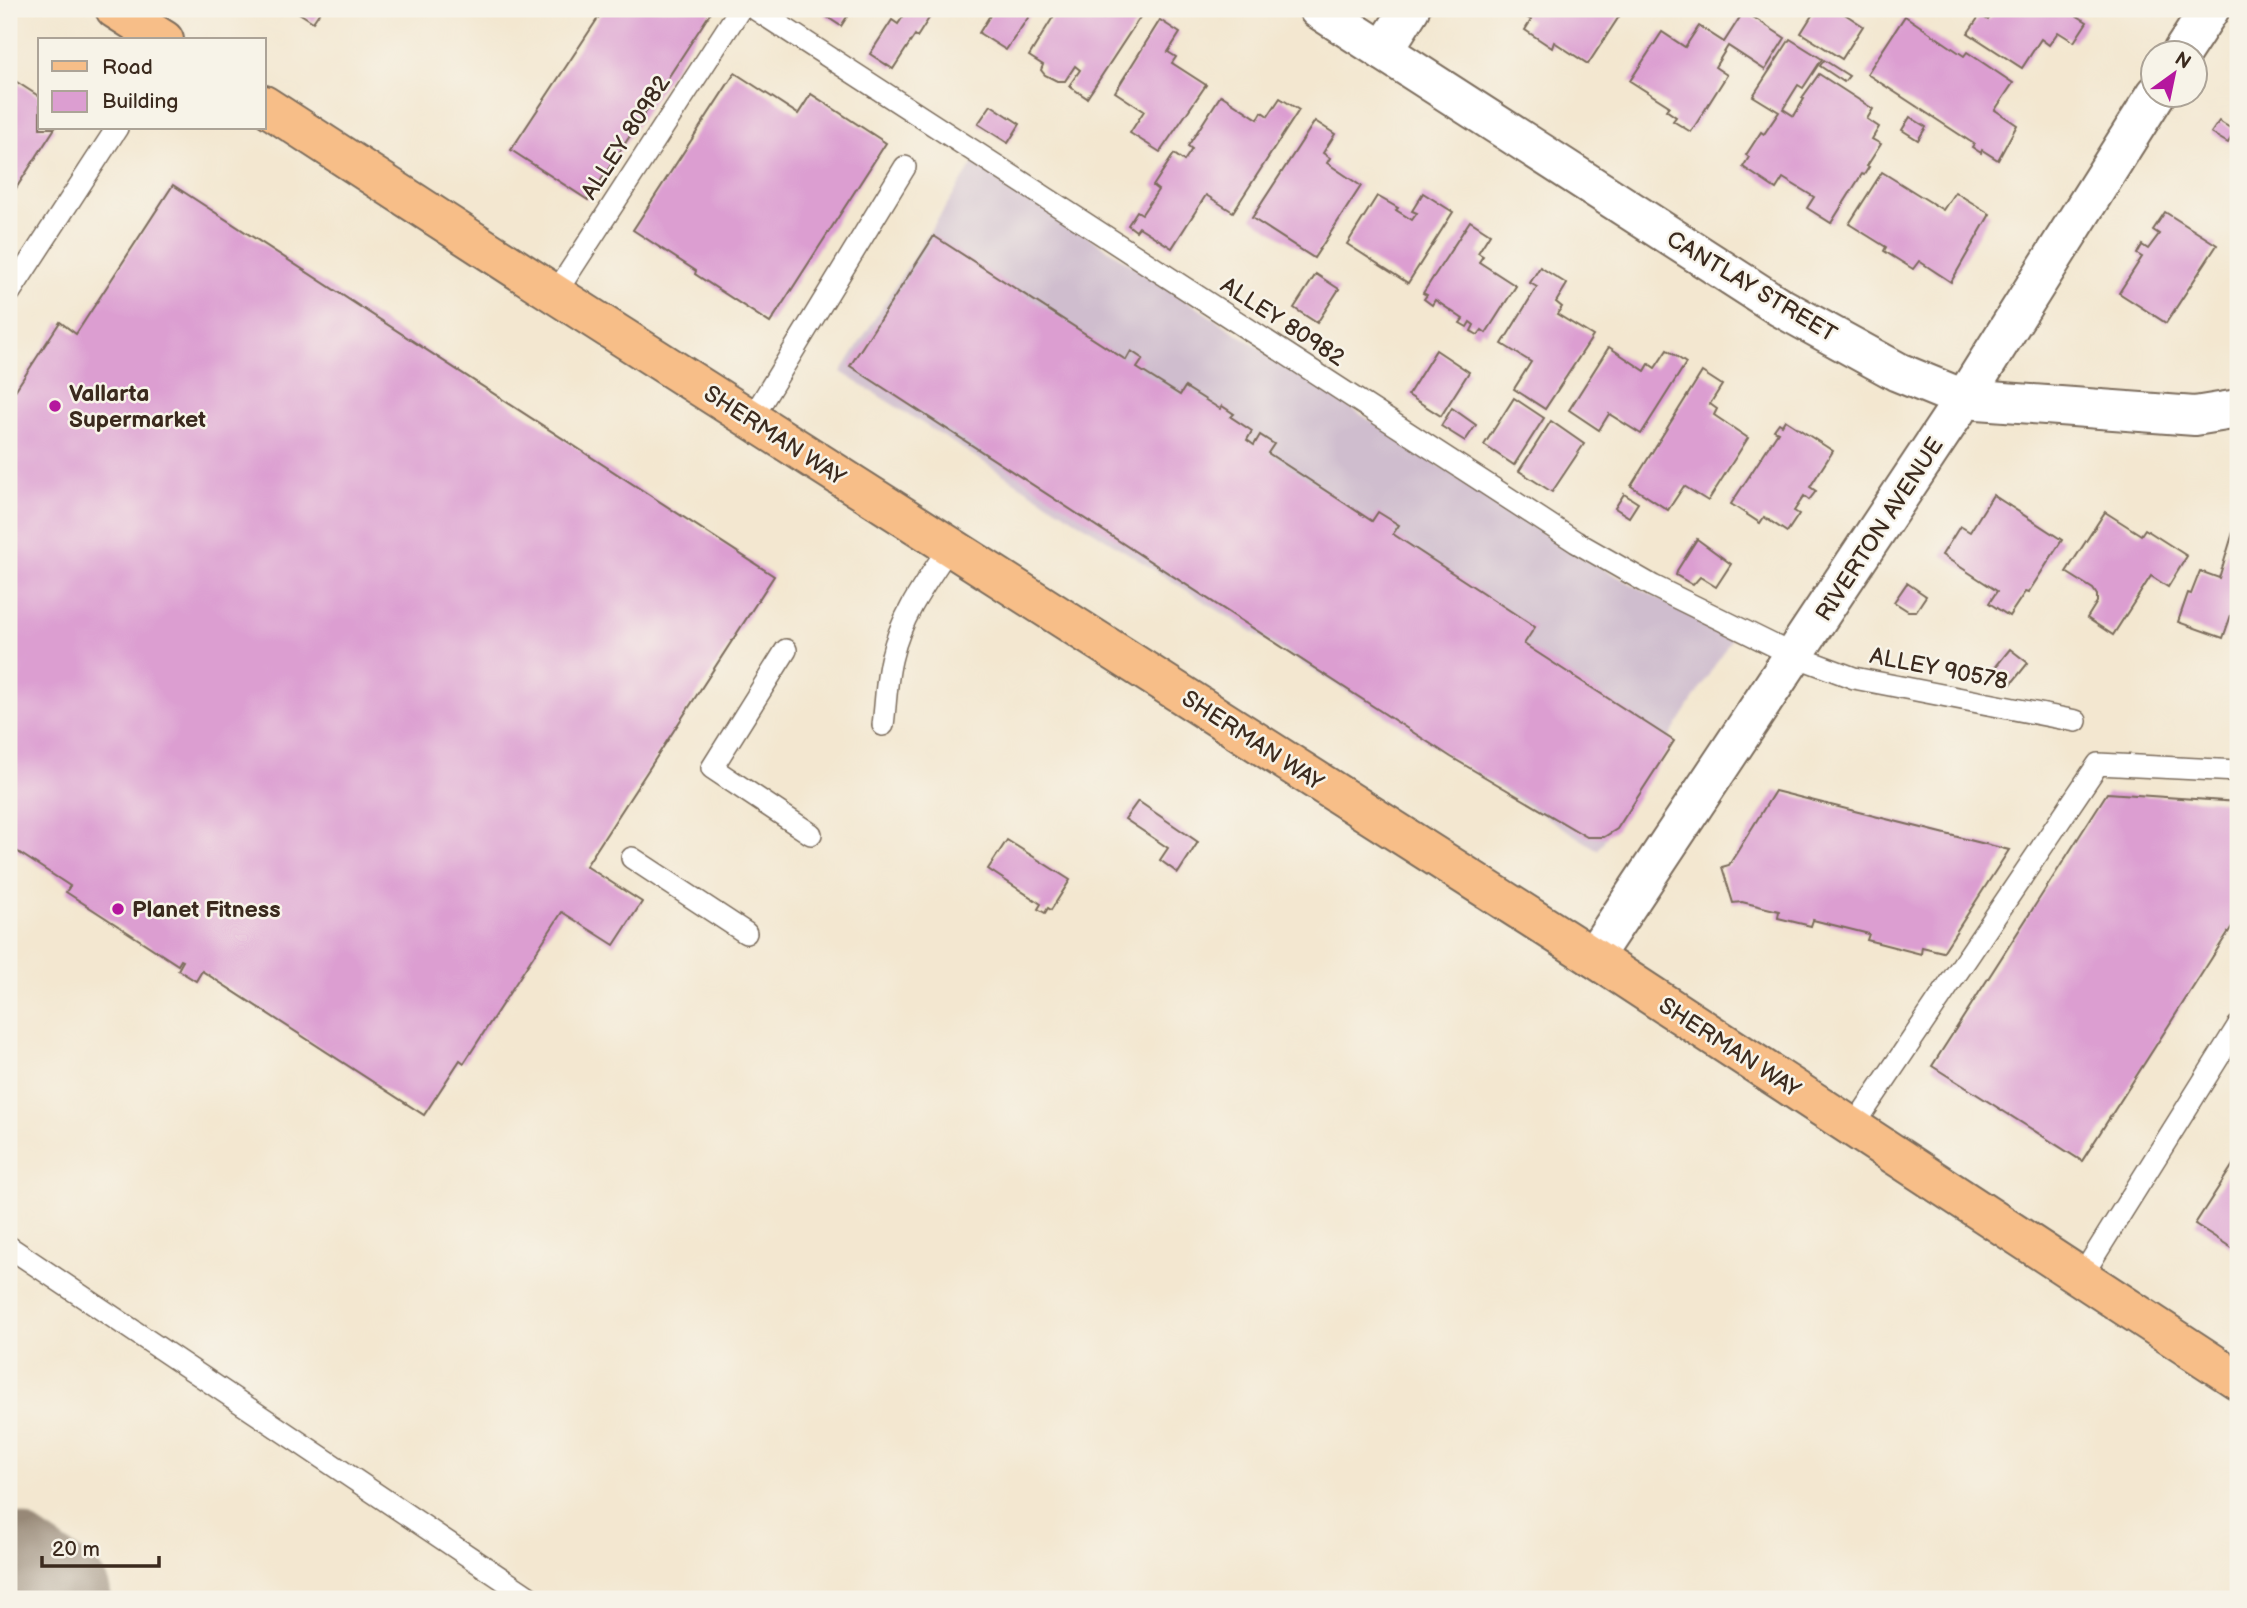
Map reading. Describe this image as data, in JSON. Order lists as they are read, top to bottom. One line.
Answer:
{"streets":{"main road":["SHERMAN WAY"],"street":["CANTLAY STREET","RIVERTON AVENUE"],"lane":["ALLEY 80982","ALLEY 90578"]},"crossings":[["ALLEY 80982","SHERMAN WAY"],["ALLEY 80982","RIVERTON AVENUE"],["ALLEY 80982","ALLEY 90578"],["CANTLAY STREET","RIVERTON AVENUE"],["SHERMAN WAY","RIVERTON AVENUE"],["RIVERTON AVENUE","ALLEY 90578"]],"places":["Vallarta Supermarket","Planet Fitness"],"legend":["Road","Building"],"scale_bar":"20 m","north":"top right"}
